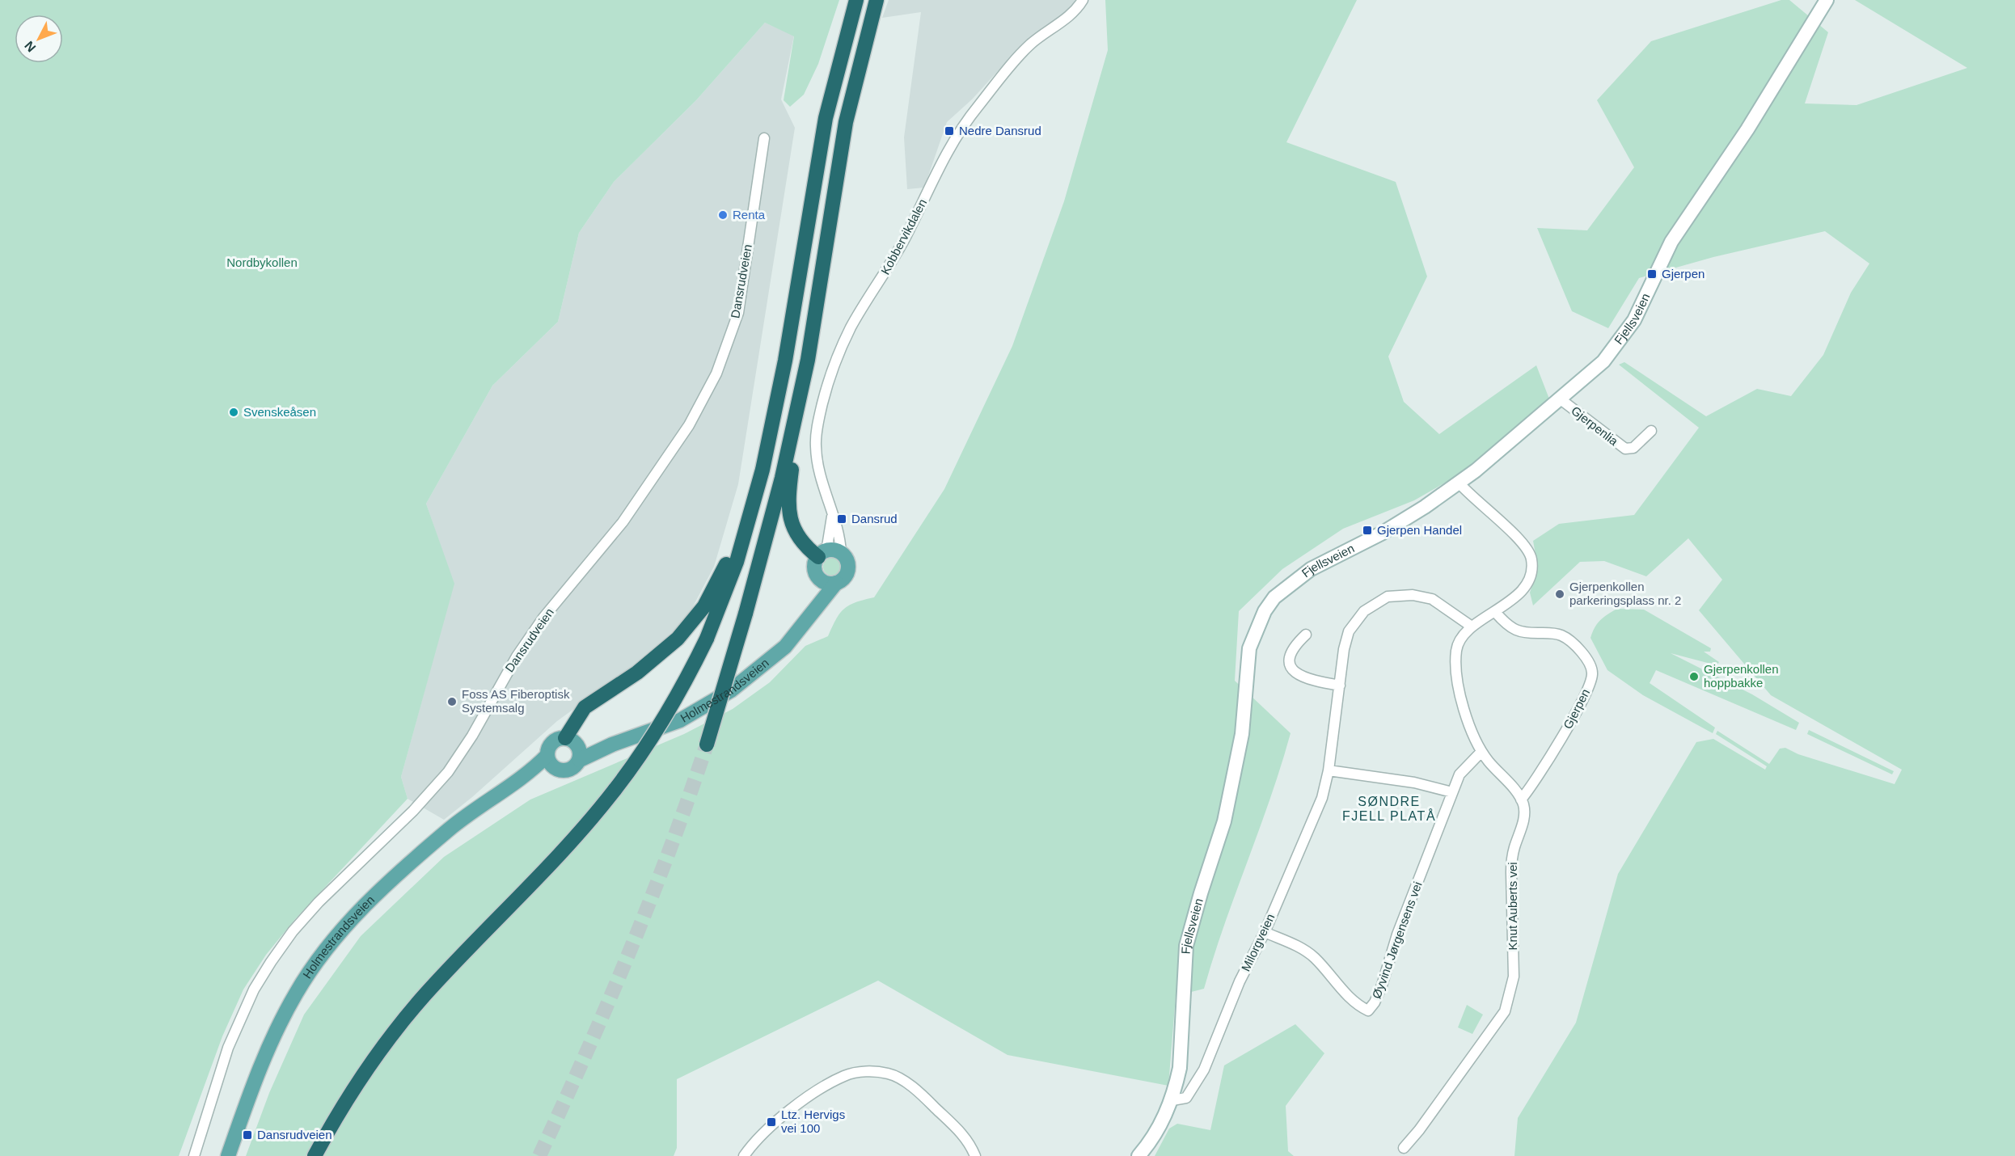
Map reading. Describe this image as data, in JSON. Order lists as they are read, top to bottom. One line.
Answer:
{"streets":{"main road":["Fjellsveien","Holmestrandsveien"],"street":["Kobbervikdalen","Dansrudveien","Gjerpenlia","Gjerpen","Knut Auberts vei","Øyvind Jørgensens vei","Milorgveien"]},"crossings":[["Kobbervikdalen","Holmestrandsveien"],["Fjellsveien","Gjerpenlia"],["Fjellsveien","Milorgveien"],["Gjerpen","Knut Auberts vei"],["Øyvind Jørgensens vei","Milorgveien"]],"districts":["SØNDRE FJELL PLATÅ"],"parks":["Nordbykollen"],"places":{"transit":["Nedre Dansrud","Gjerpen","Dansrud","Gjerpen Handel","Ltz. Hervigs vei 100","Dansrudveien"],"other":["Renta","Svenskeåsen","Gjerpenkollen parkeringsplass nr. 2","Gjerpenkollen hoppbakke","Foss AS Fiberoptisk Systemsalg"]},"north":"bottom left"}
